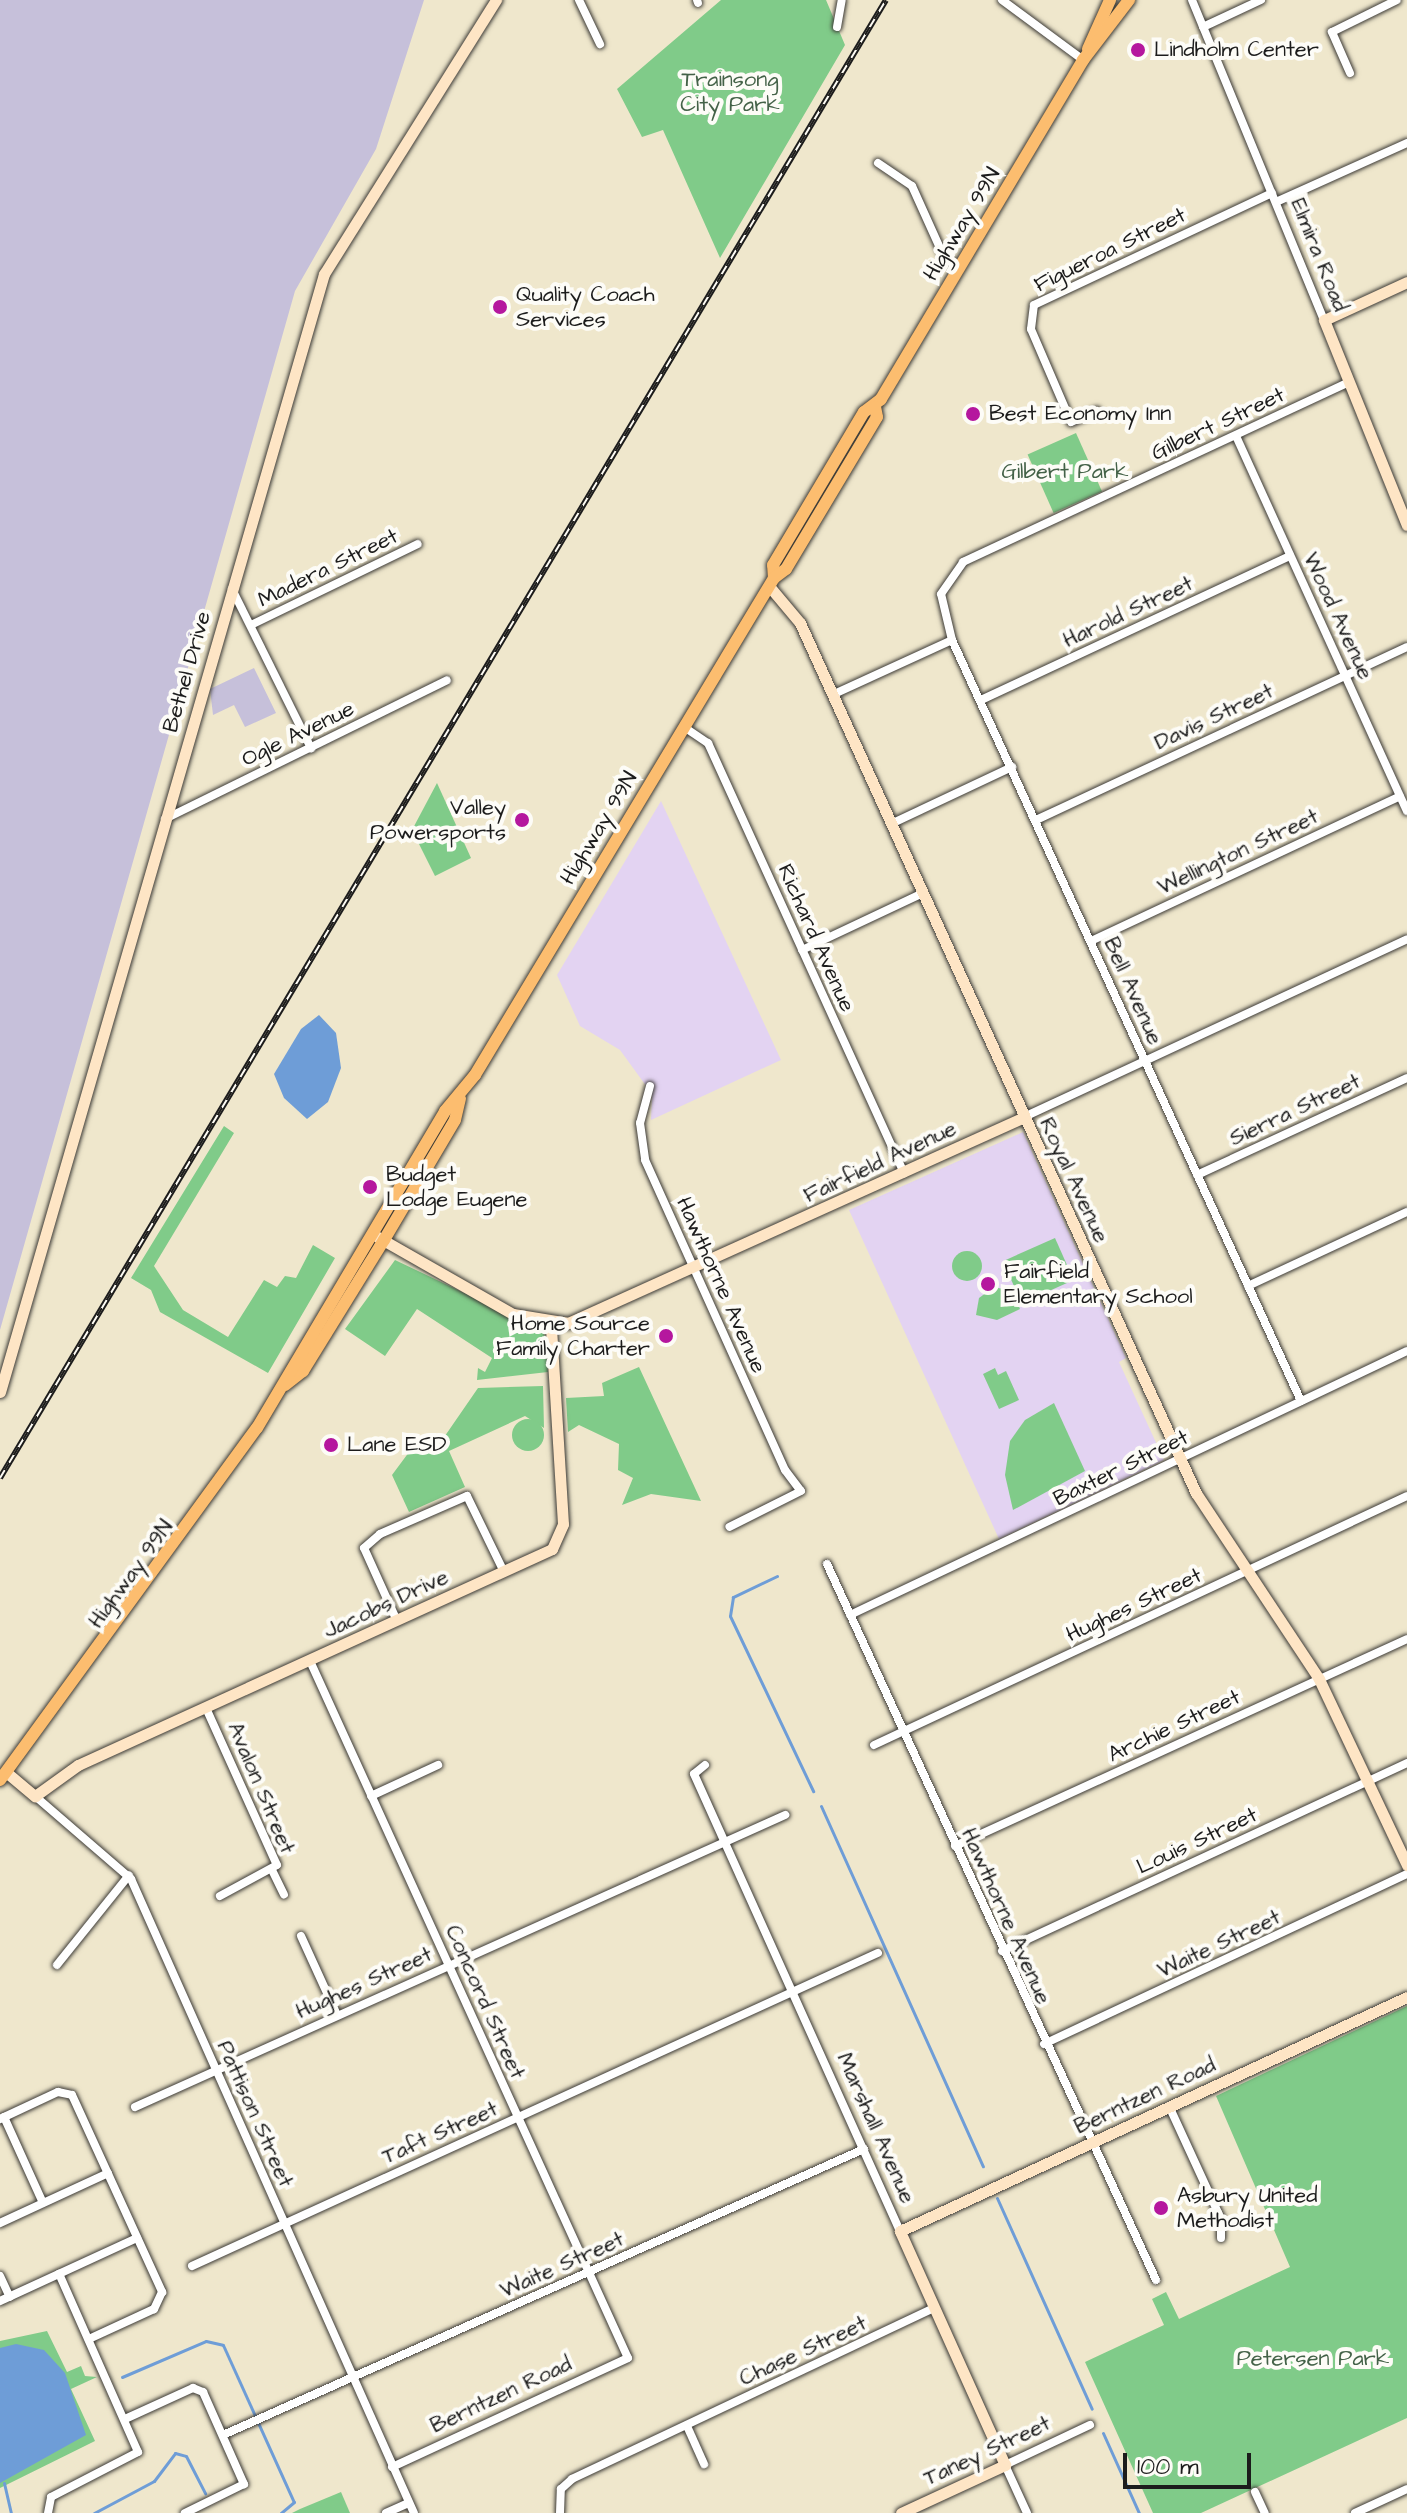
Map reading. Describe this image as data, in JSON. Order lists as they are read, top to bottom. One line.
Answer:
{"streets":{"main road":["Highway 99N"],"street":["Figueroa Street","Elmira Road","Gilbert Street","Madera Street","Harold Street","Wood Avenue","Bethel Drive","Davis Street","Ogle Avenue","Wellington Street","Richard Avenue","Bell Avenue","Sierra Street","Fairfield Avenue","Royal Avenue","Hawthorne Avenue","Baxter Street","Jacobs Drive","Hughes Street","Archie Street","Avalon Street","Louis Street","Waite Street","Concord Street","Berntzen Road","Pattison Street","Marshall Avenue","Taft Street","Chase Street","Taney Street"]},"crossings":[["Highway 99N","Richard Avenue"],["Highway 99N","Royal Avenue"],["Highway 99N","Pattison Street"],["Figueroa Street","Elmira Road"],["Elmira Road","Gilbert Street"],["Gilbert Street","Wood Avenue"],["Gilbert Street","Bell Avenue"],["Harold Street","Wood Avenue"],["Harold Street","Bell Avenue"],["Wood Avenue","Davis Street"],["Wood Avenue","Wellington Street"],["Bethel Drive","Ogle Avenue"],["Davis Street","Bell Avenue"],["Wellington Street","Bell Avenue"],["Richard Avenue","Fairfield Avenue"],["Bell Avenue","Sierra Street"],["Bell Avenue","Fairfield Avenue"],["Bell Avenue","Baxter Street"],["Fairfield Avenue","Royal Avenue"],["Fairfield Avenue","Hawthorne Avenue"],["Fairfield Avenue","Jacobs Drive"],["Royal Avenue","Baxter Street"],["Royal Avenue","Hughes Street"],["Royal Avenue","Archie Street"],["Royal Avenue","Louis Street"],["Hawthorne Avenue","Baxter Street"],["Hawthorne Avenue","Hughes Street"],["Hawthorne Avenue","Archie Street"],["Hawthorne Avenue","Louis Street"],["Hawthorne Avenue","Waite Street"],["Hawthorne Avenue","Berntzen Road"],["Jacobs Drive","Avalon Street"],["Jacobs Drive","Concord Street"],["Jacobs Drive","Pattison Street"],["Hughes Street","Concord Street"],["Hughes Street","Pattison Street"],["Hughes Street","Marshall Avenue"],["Waite Street","Concord Street"],["Waite Street","Pattison Street"],["Waite Street","Marshall Avenue"],["Concord Street","Berntzen Road"],["Concord Street","Taft Street"],["Berntzen Road","Pattison Street"],["Berntzen Road","Marshall Avenue"],["Pattison Street","Taft Street"],["Marshall Avenue","Taft Street"],["Marshall Avenue","Chase Street"],["Marshall Avenue","Taney Street"]],"parks":["Trainsong City Park","Gilbert Park","Petersen Park"],"places":["Lindholm Center","Quality Coach Services","Best Economy Inn","Valley Powersports","Budget Lodge Eugene","Fairfield Elementary School","Home Source Family Charter","Lane ESD","Asbury United Methodist"],"scale_bar":"100 m"}
